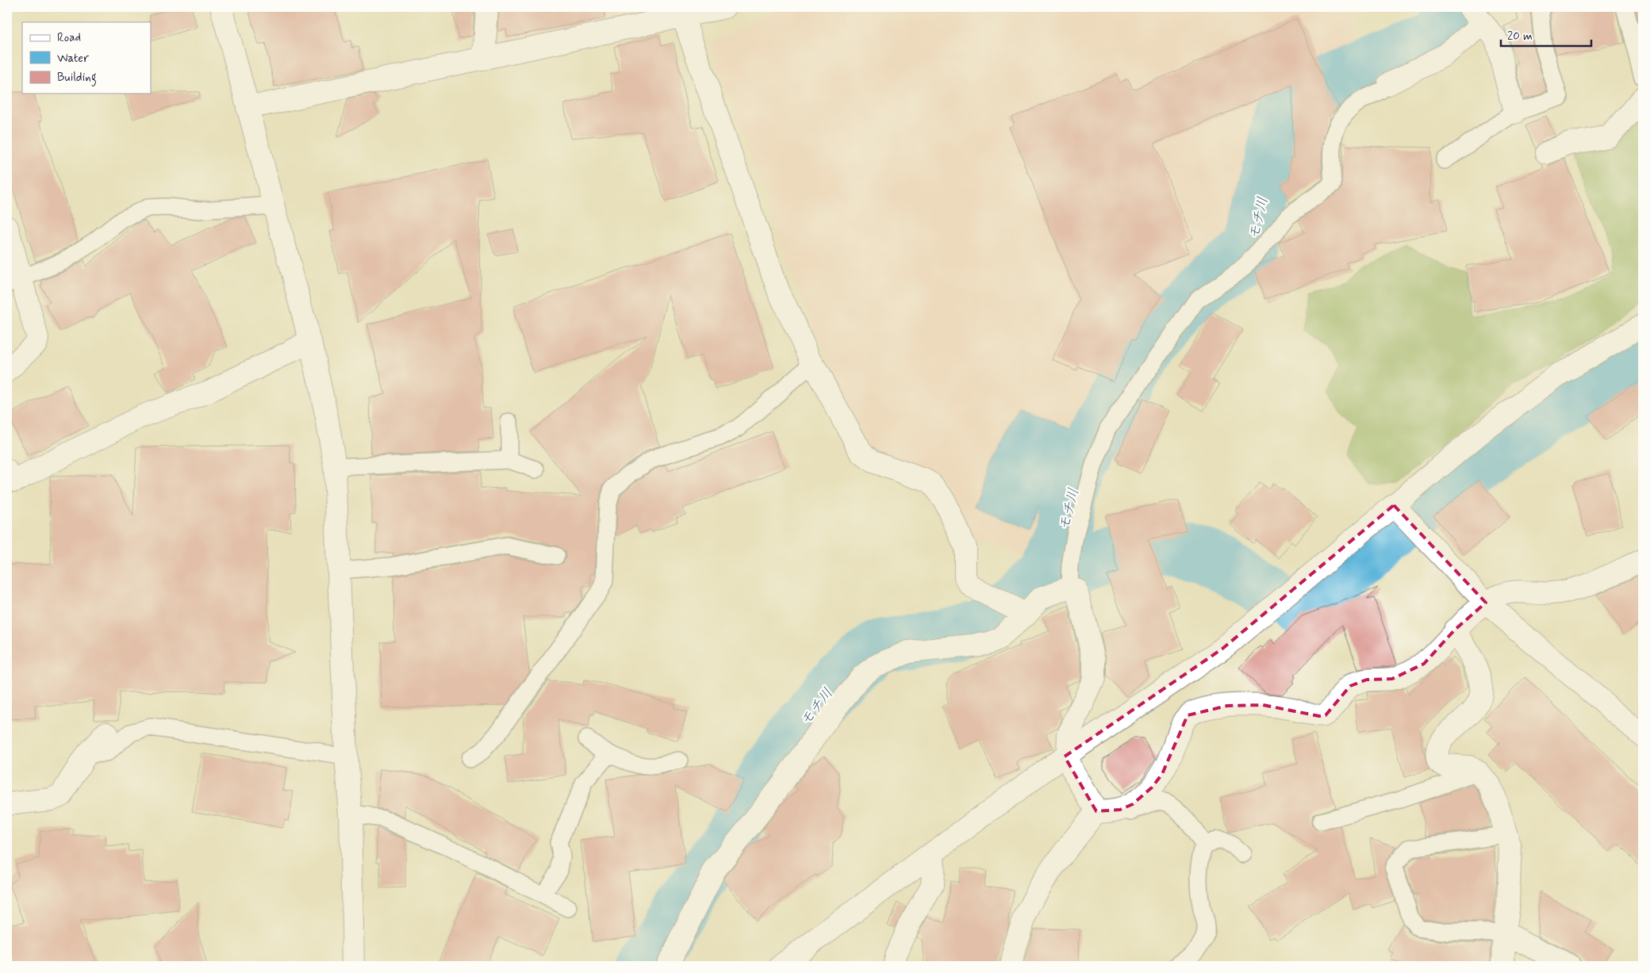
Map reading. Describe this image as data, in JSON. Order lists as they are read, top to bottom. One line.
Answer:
{"water":["モチ川"],"legend":["Road","Water","Building"],"scale_bar":"20 m"}
